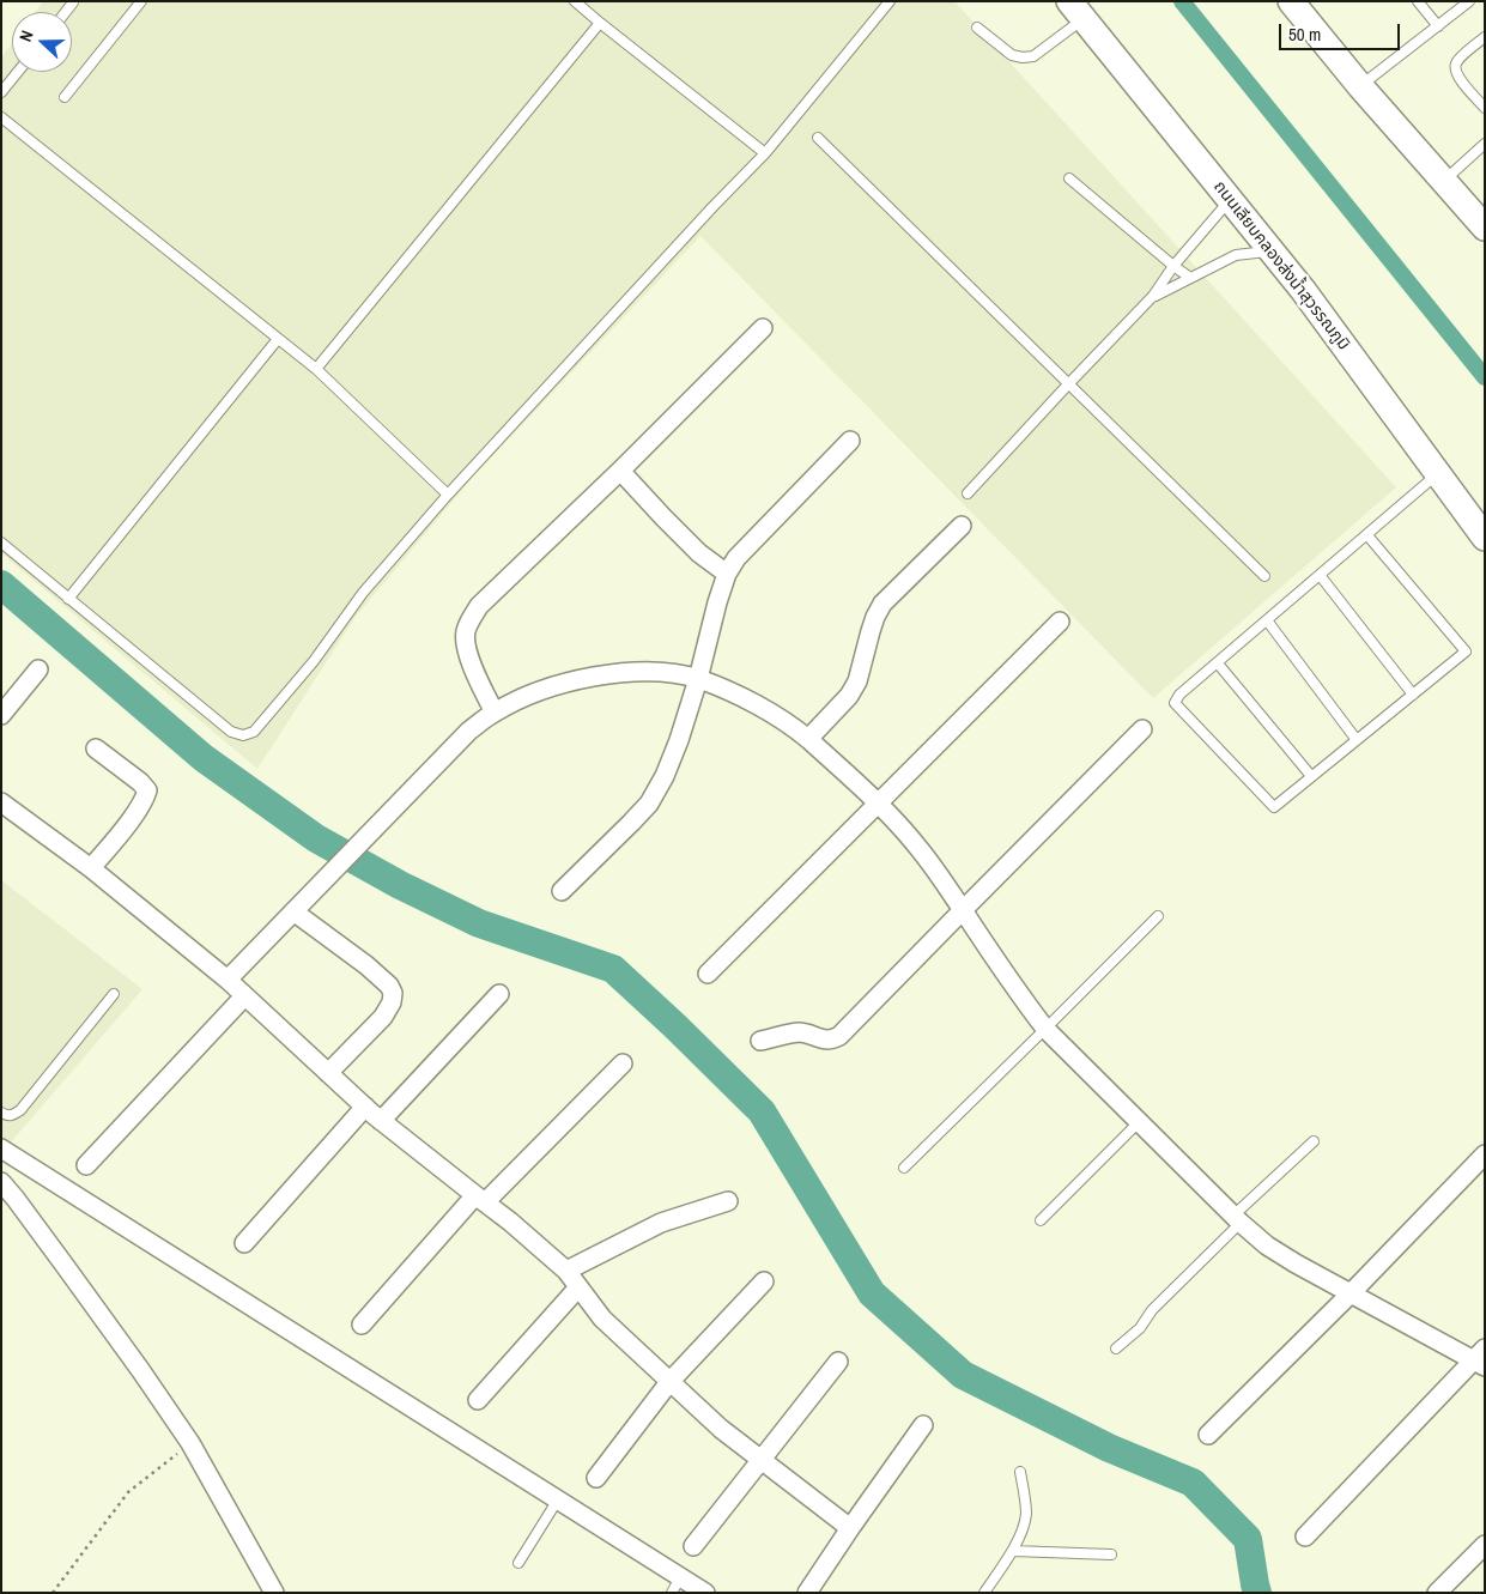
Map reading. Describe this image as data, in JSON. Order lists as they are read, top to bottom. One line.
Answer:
{"streets":{"main road":["ถนนเลียบคลองส่งน้ำสุวรรณภูมิ"]},"scale_bar":"50 m","north":"left"}
